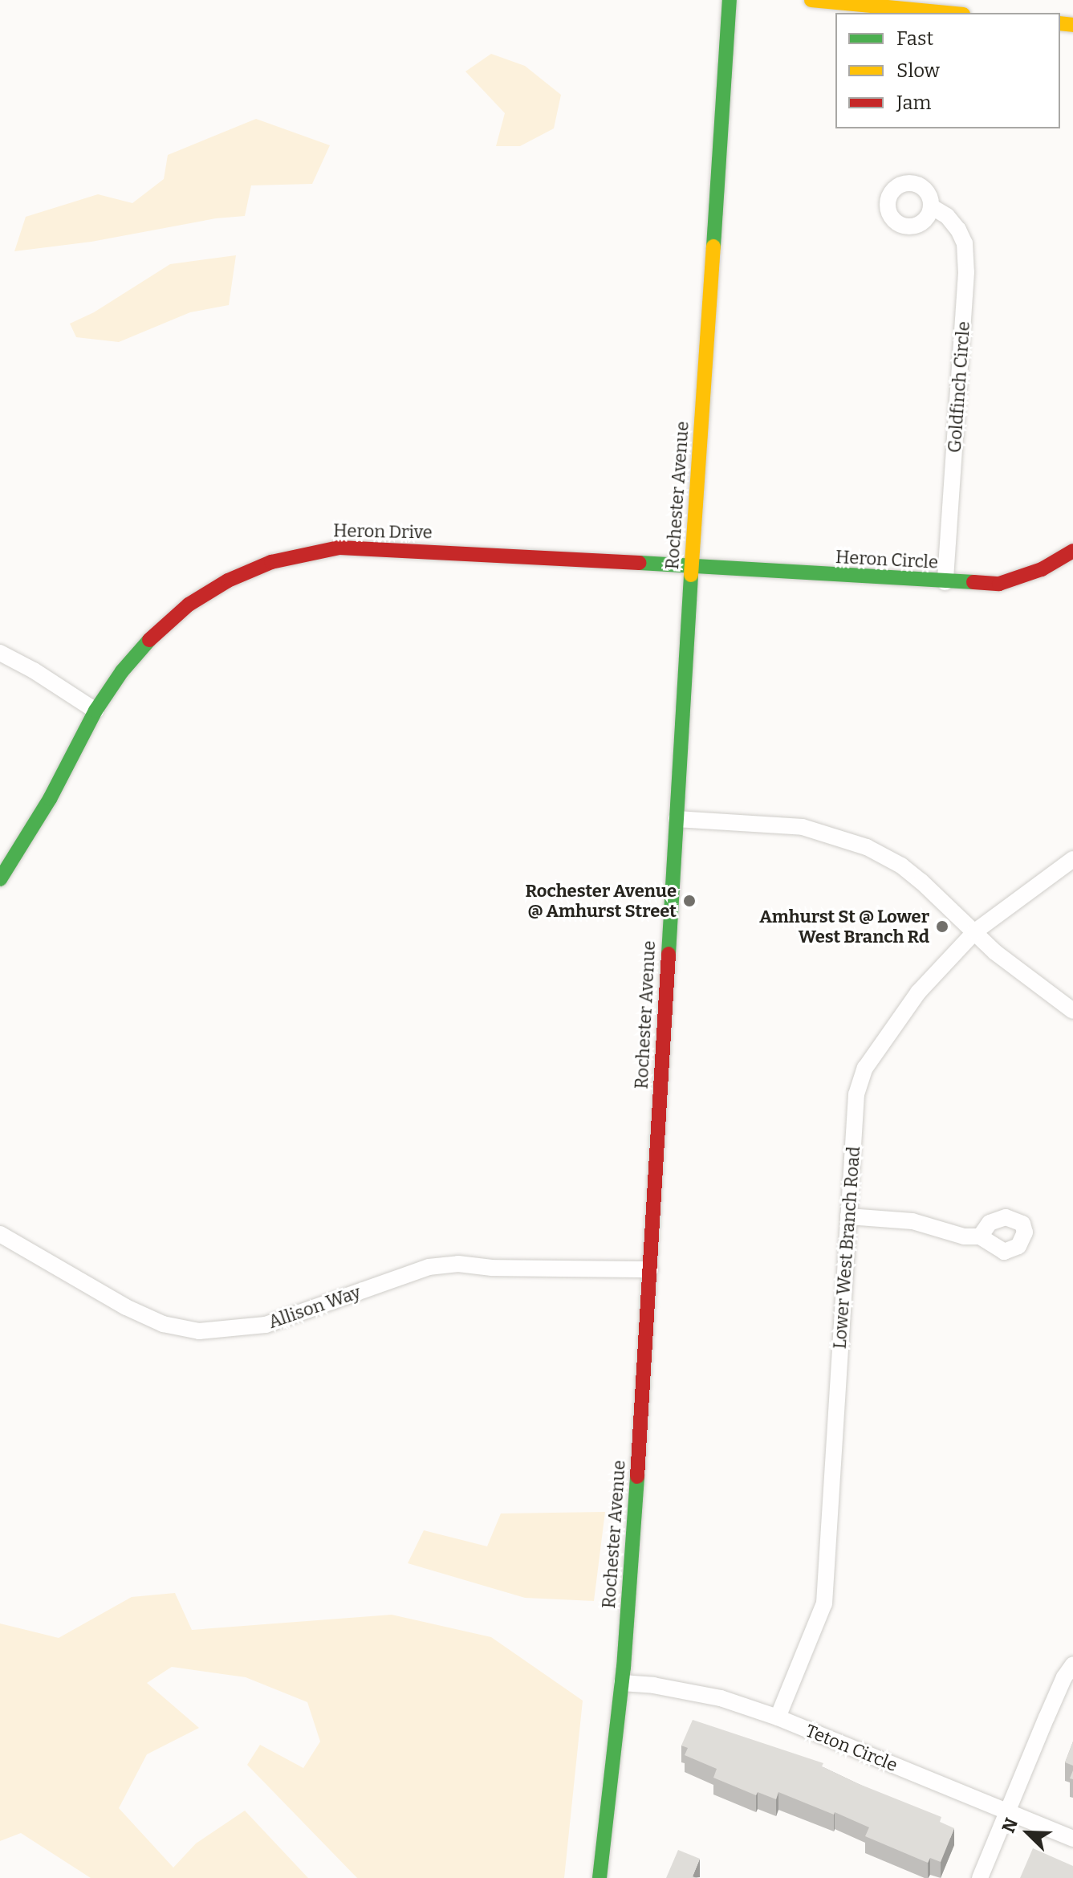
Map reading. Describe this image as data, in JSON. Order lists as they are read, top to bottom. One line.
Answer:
{"streets":{"main road":["Rochester Avenue","Heron Drive","Heron Circle"],"street":["Goldfinch Circle","Lower West Branch Road","Allison Way","Teton Circle"]},"crossings":[["Goldfinch Circle","Heron Circle"],["Rochester Avenue","Heron Drive"],["Rochester Avenue","Heron Circle"],["Rochester Avenue","Allison Way"],["Rochester Avenue","Teton Circle"],["Heron Drive","Heron Circle"],["Lower West Branch Road","Teton Circle"]],"places":["Rochester Avenue @ Amhurst Street","Amhurst St @ Lower West Branch Rd"],"legend":["Fast","Slow","Jam"],"north":"top left"}
